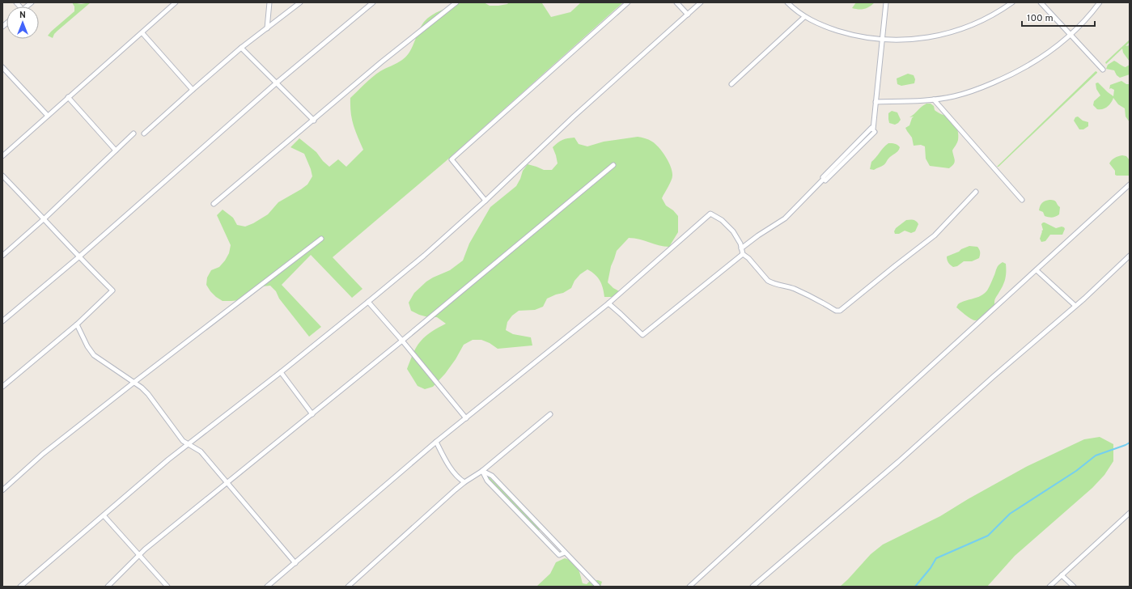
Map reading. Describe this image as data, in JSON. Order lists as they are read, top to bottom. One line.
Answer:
{"scale_bar":"100 m","north":"top"}
